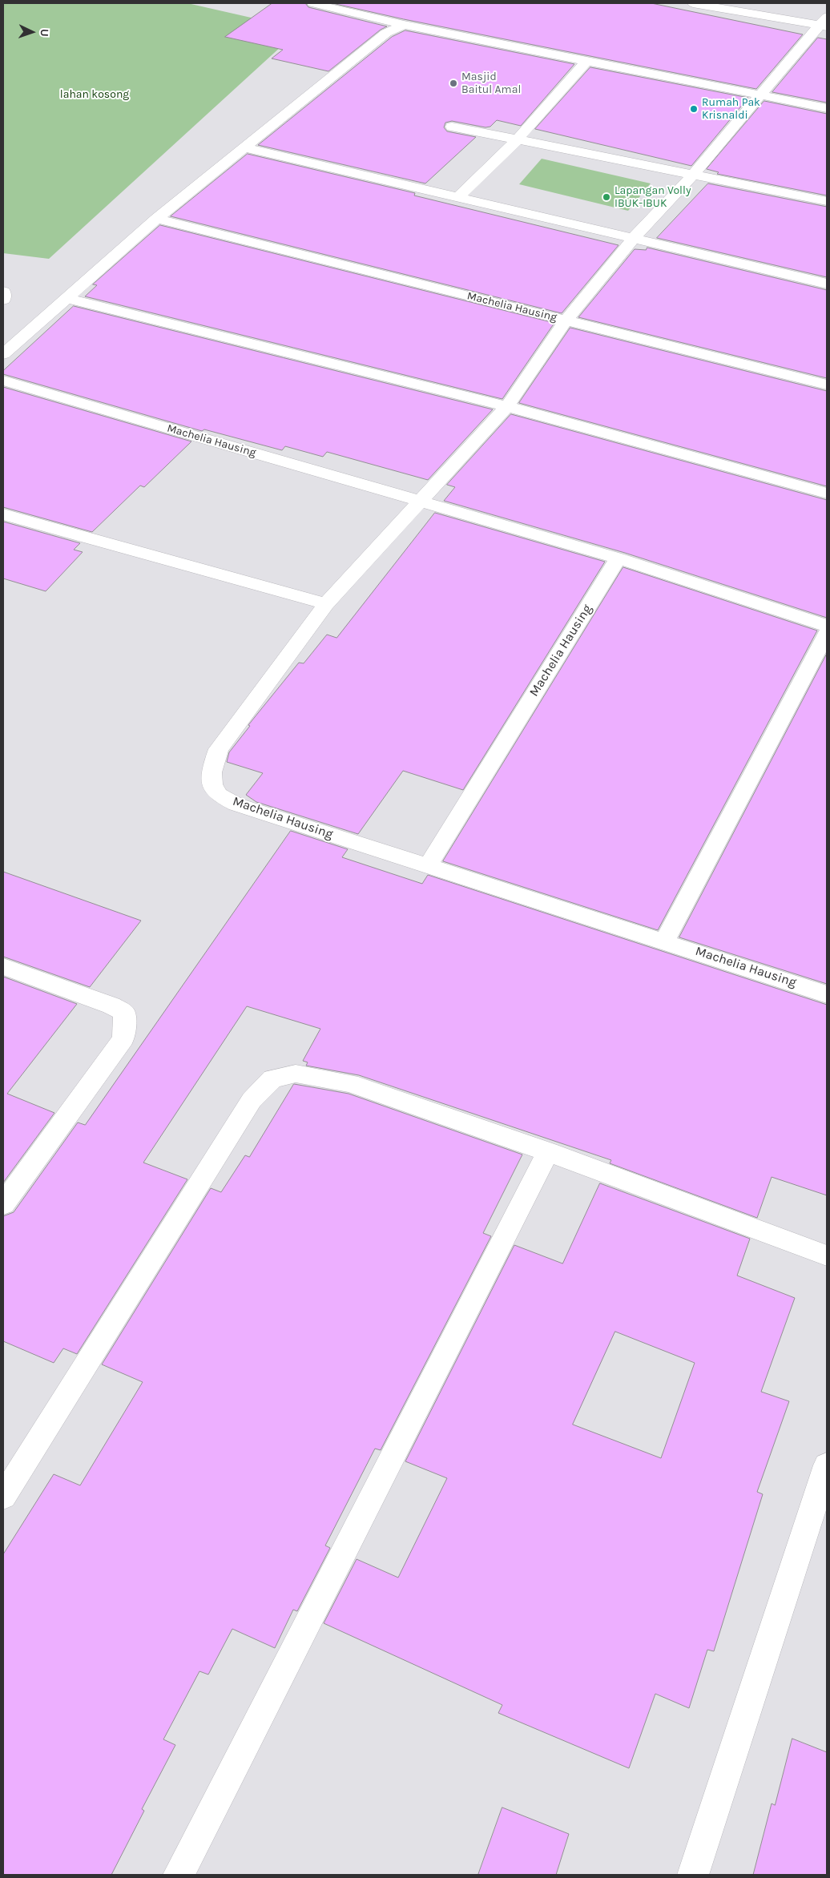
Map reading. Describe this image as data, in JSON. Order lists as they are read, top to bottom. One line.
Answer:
{"streets":{"street":["Machelia Hausing"]},"parks":["lahan kosong"],"places":["Masjid Baitul Amal","Rumah Pak Krisnaldi","Lapangan Volly IBUK-IBUK"],"north":"right"}
